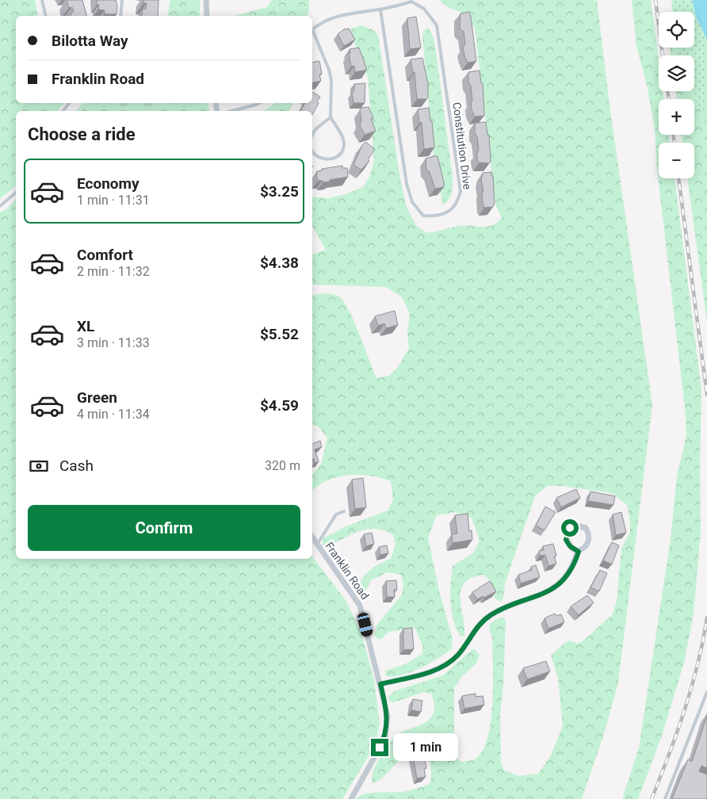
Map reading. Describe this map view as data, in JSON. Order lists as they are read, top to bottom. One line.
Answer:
{"streets":{"street":["Franklin Road"],"lane":["Constitution Drive"]},"page":{"map_buttons":["+","−"],"banner":["Bilotta Way","Franklin Road"],"heading":"Choose a ride","list":[{"name":"Economy","note":"1 min · 11:31","value":"$3.25"},{"name":"Comfort","note":"2 min · 11:32","value":"$4.38"},{"name":"XL","note":"3 min · 11:33","value":"$5.52"},{"name":"Green","note":"4 min · 11:34","value":"$4.59"}],"pay":["Cash","320 m"],"buttons":"Confirm","bubble":"1 min"}}
